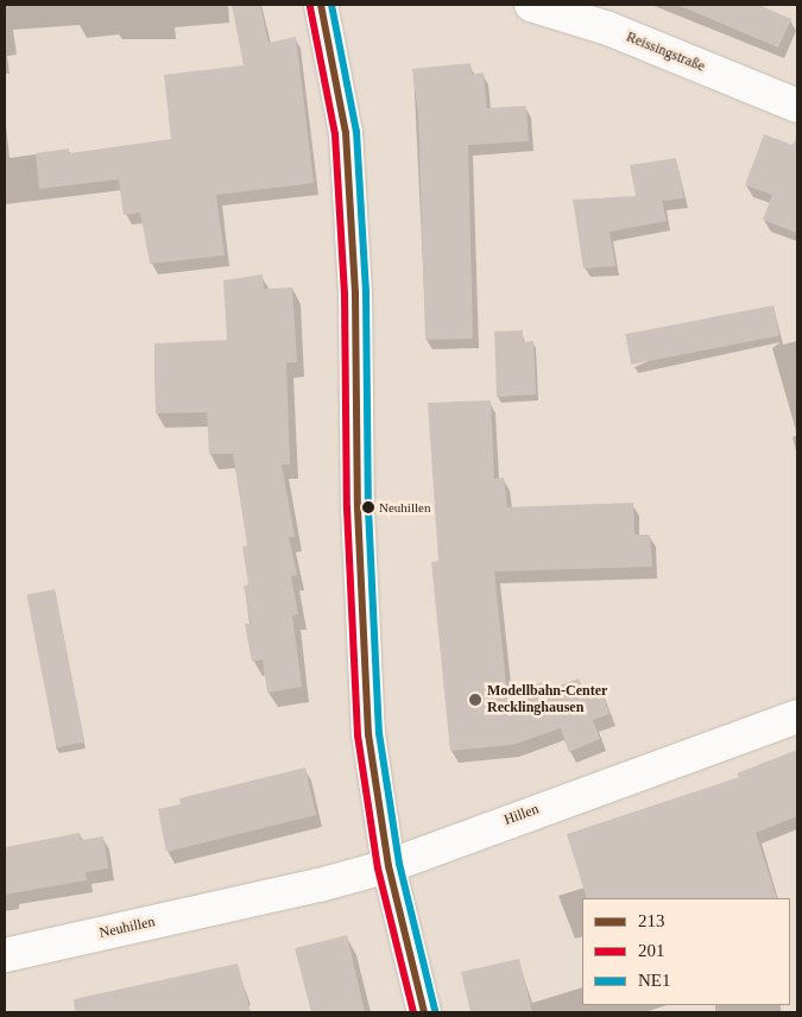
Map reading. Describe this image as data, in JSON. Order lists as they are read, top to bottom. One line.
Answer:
{"streets":{"street":["Reissingstraße","Hillen","Neuhillen"]},"crossings":[["Hillen","Neuhillen"]],"places":["Neuhillen","Modellbahn-Center Recklinghausen"],"lines":["transit line 213","transit line NE1","transit line 201"],"legend":["213","201","NE1"]}
